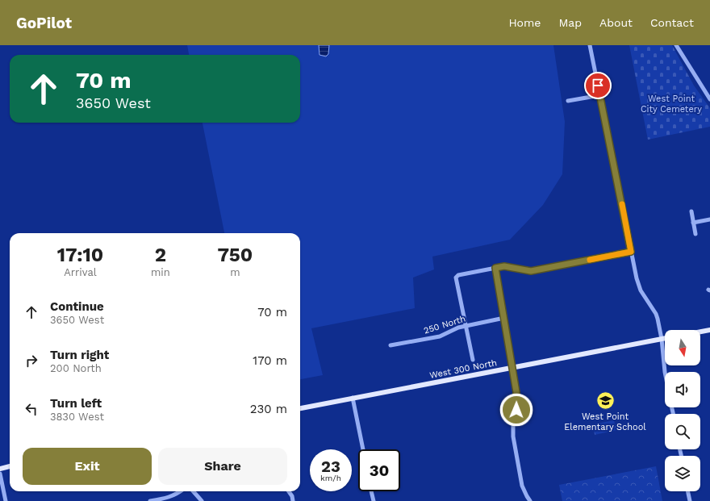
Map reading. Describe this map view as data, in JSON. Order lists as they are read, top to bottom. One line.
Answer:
{"streets":{"main road":["West 300 North"],"street":["250 North"]},"parks":["West Point City Cemetery"],"places":{"school or university":["West Point Elementary School"]},"north":"bottom","page":{"header":"GoPilot","nav":["Home","Map","About","Contact"],"turn":["70 m","3650 West"],"eta":["17:10","Arrival","2","min","750","m"],"list":[{"name":"Continue","note":"3650 West","value":"70 m"},{"name":"Turn right","note":"200 North","value":"170 m"},{"name":"Turn left","note":"3830 West","value":"230 m"}],"buttons":["Exit","Share"],"speed":"23 km/h","limit":"30"}}
